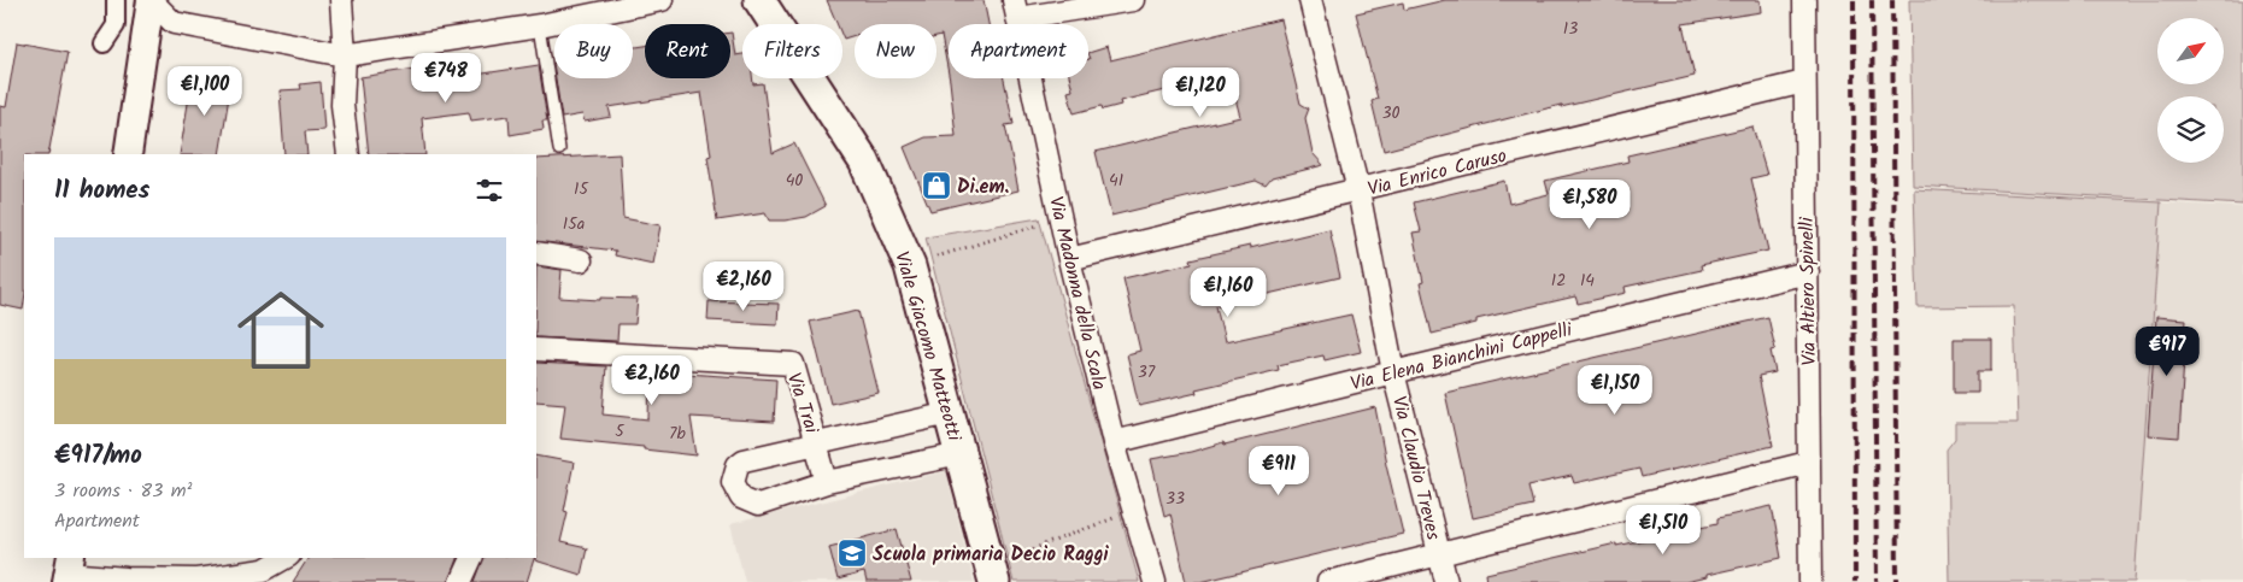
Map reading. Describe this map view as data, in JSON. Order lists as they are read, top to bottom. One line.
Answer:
{"streets":{"main road":["Viale Giacomo Matteotti"],"street":["Via Enrico Caruso","Via Altiero Spinelli","Via Madonna della Scala","Via Elena Bianchini Cappelli","Via Trai","Via Claudio Treves"]},"crossings":[["Via Enrico Caruso","Via Altiero Spinelli"],["Via Enrico Caruso","Via Madonna della Scala"],["Via Enrico Caruso","Via Claudio Treves"],["Via Altiero Spinelli","Via Elena Bianchini Cappelli"],["Via Madonna della Scala","Via Elena Bianchini Cappelli"],["Viale Giacomo Matteotti","Via Trai"],["Via Elena Bianchini Cappelli","Via Claudio Treves"]],"places":{"shop":["Di.em."],"school or university":["Scuola primaria Decio Raggi"]},"house_numbers":["13","30","40","41","15","15a","12","14","37","5","7b","33"],"north":"top right","page":{"chip":["Buy","Rent","Filters","New","Apartment"],"price":["€748","€1,100","€1,120","€1,580","€2,160","€1,160","€917","€2,160","€1,150","€911","€1,510"],"heading":"11 homes","list":[{"name":"€917/mo","note":"3 rooms · 83 m² · Apartment"}]}}
